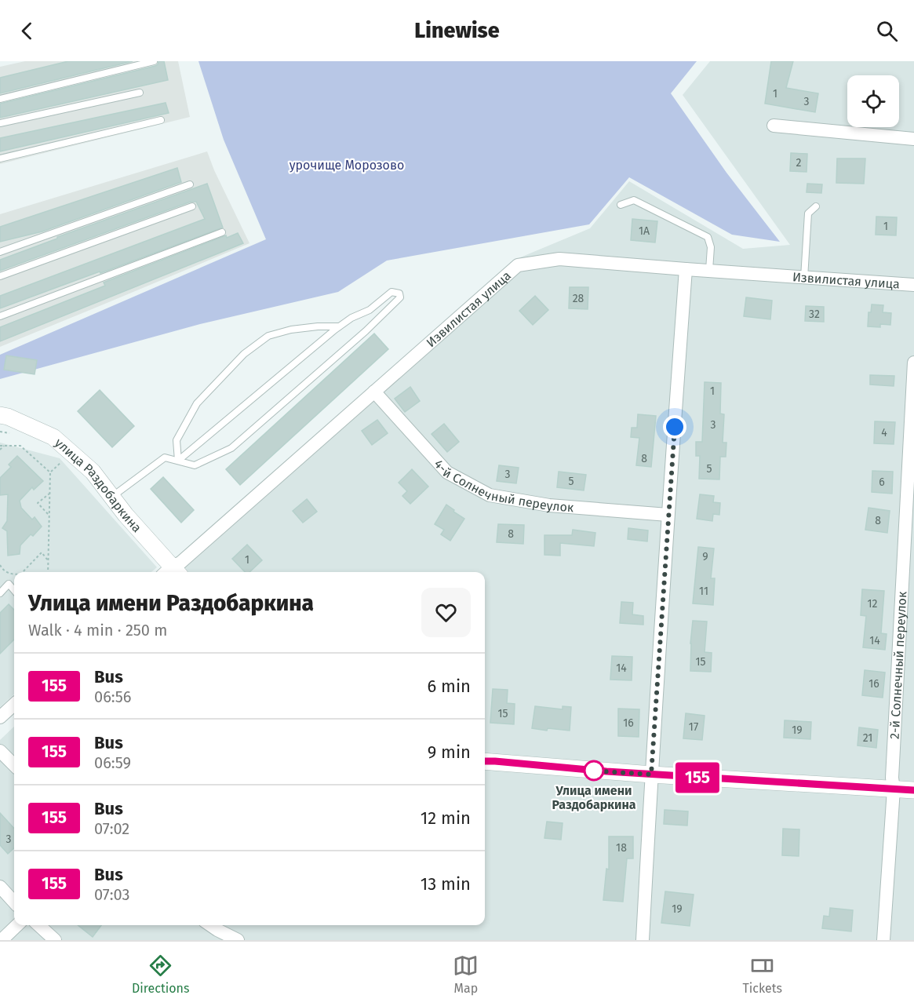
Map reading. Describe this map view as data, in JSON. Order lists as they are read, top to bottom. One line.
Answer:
{"streets":{"street":["Извилистая улица","4-й Солнечный переулок","улица Раздобаркина","2-й Солнечный переулок"]},"crossings":[["Извилистая улица","4-й Солнечный переулок"]],"parks":["урочище Морозово"],"places":["Улица имени Раздобаркина"],"lines":["bus line 155"],"house_numbers":["1","3","2","1","1А","28","32","1","3","4","8","5","3","5","6","8","8","9","1","11","12","14","15","14","16","15","16","17","19","21","3","18","19"],"page":{"header":"Linewise","on_map":"155","heading":["Улица имени Раздобаркина","Walk · 4 min · 250 m"],"list":[{"mark":"155","name":"Bus","note":"06:56","value":"6 min"},{"mark":"155","name":"Bus","note":"06:59","value":"9 min"},{"mark":"155","name":"Bus","note":"07:02","value":"12 min"},{"mark":"155","name":"Bus","note":"07:03","value":"13 min"}],"tabs":["Directions","Map","Tickets"]}}
